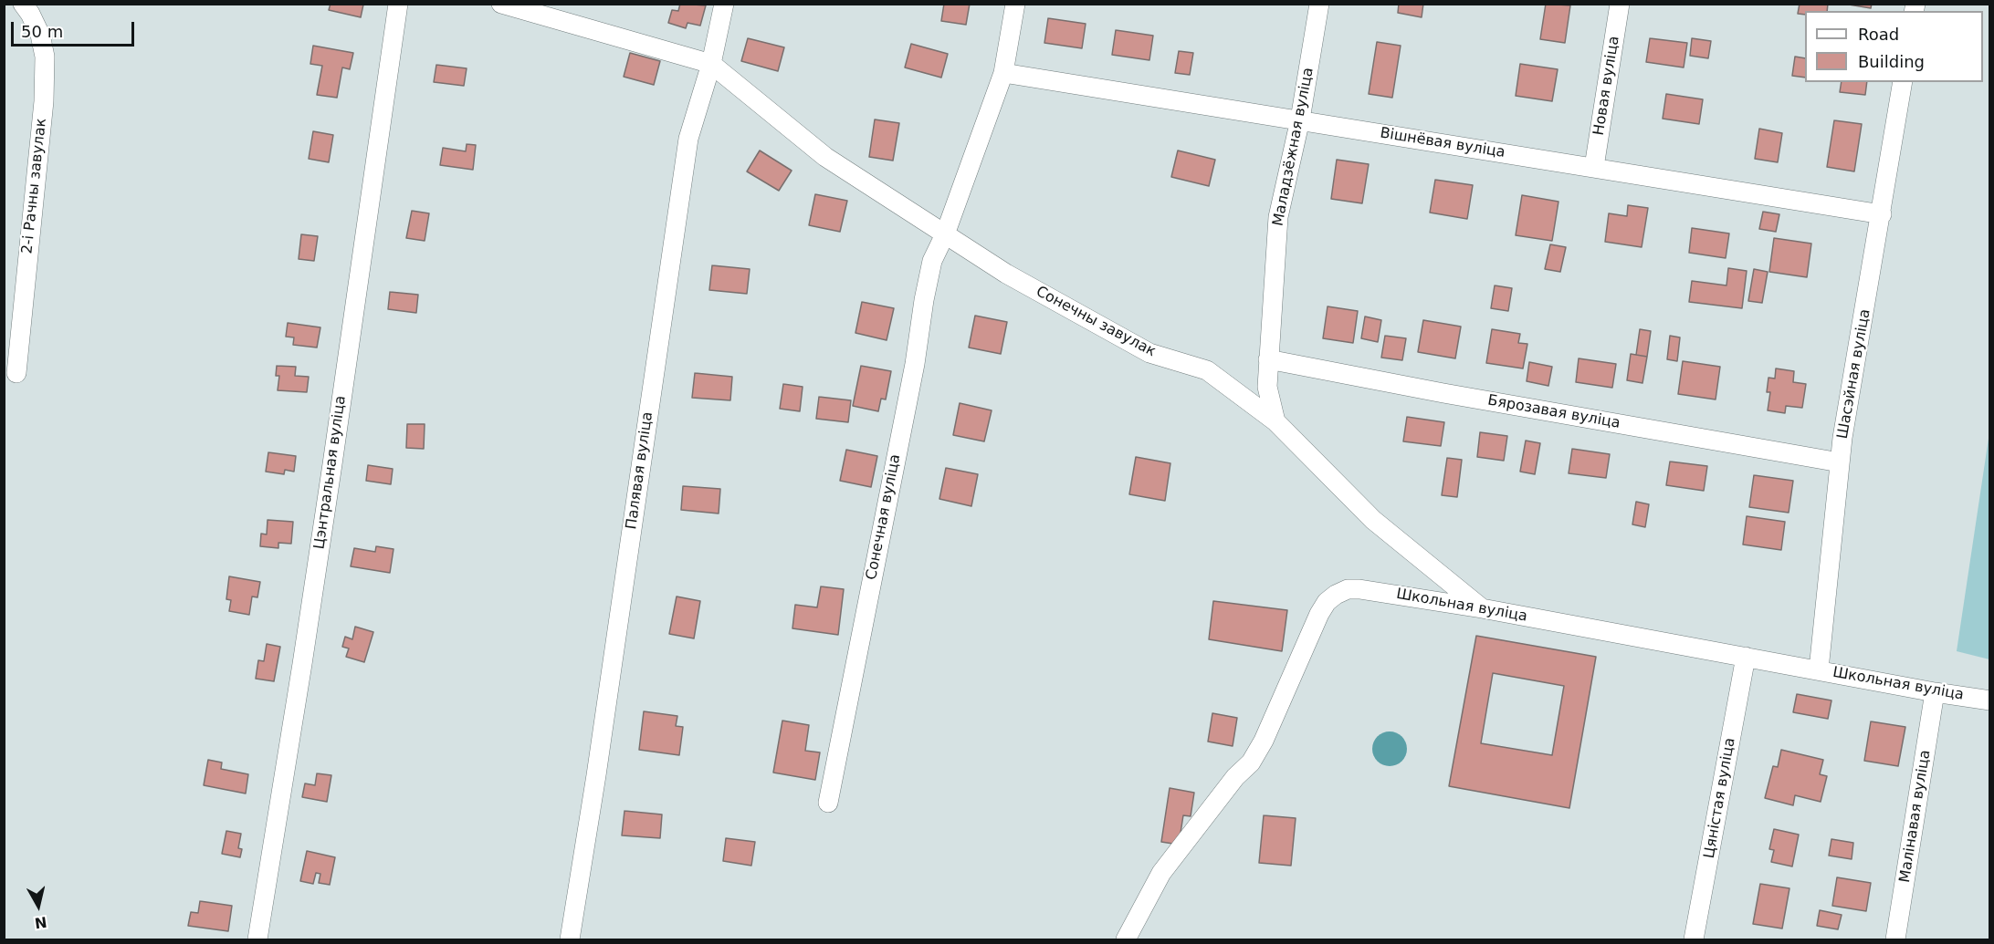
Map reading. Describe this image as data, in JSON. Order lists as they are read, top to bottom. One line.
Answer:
{"streets":{"street":["Новая вуліца","Вішнёвая вуліца","Маладзёжная вуліца","2-і Рачны завулак","Сонечны завулак","Шасэйная вуліца","Бярозавая вуліца","Палявая вуліца","Цэнтральная вуліца","Сонечная вуліца","Школьная вуліца","Цяністая вуліца","Малінавая вуліца"]},"crossings":[["Новая вуліца","Вішнёвая вуліца"],["Вішнёвая вуліца","Маладзёжная вуліца"],["Вішнёвая вуліца","Шасэйная вуліца"],["Маладзёжная вуліца","Сонечны завулак"],["Маладзёжная вуліца","Бярозавая вуліца"],["Сонечны завулак","Палявая вуліца"],["Сонечны завулак","Сонечная вуліца"],["Сонечны завулак","Школьная вуліца"],["Шасэйная вуліца","Бярозавая вуліца"],["Шасэйная вуліца","Школьная вуліца"],["Школьная вуліца","Цяністая вуліца"],["Школьная вуліца","Малінавая вуліца"]],"legend":["Road","Building"],"scale_bar":"50 m","north":"bottom"}
